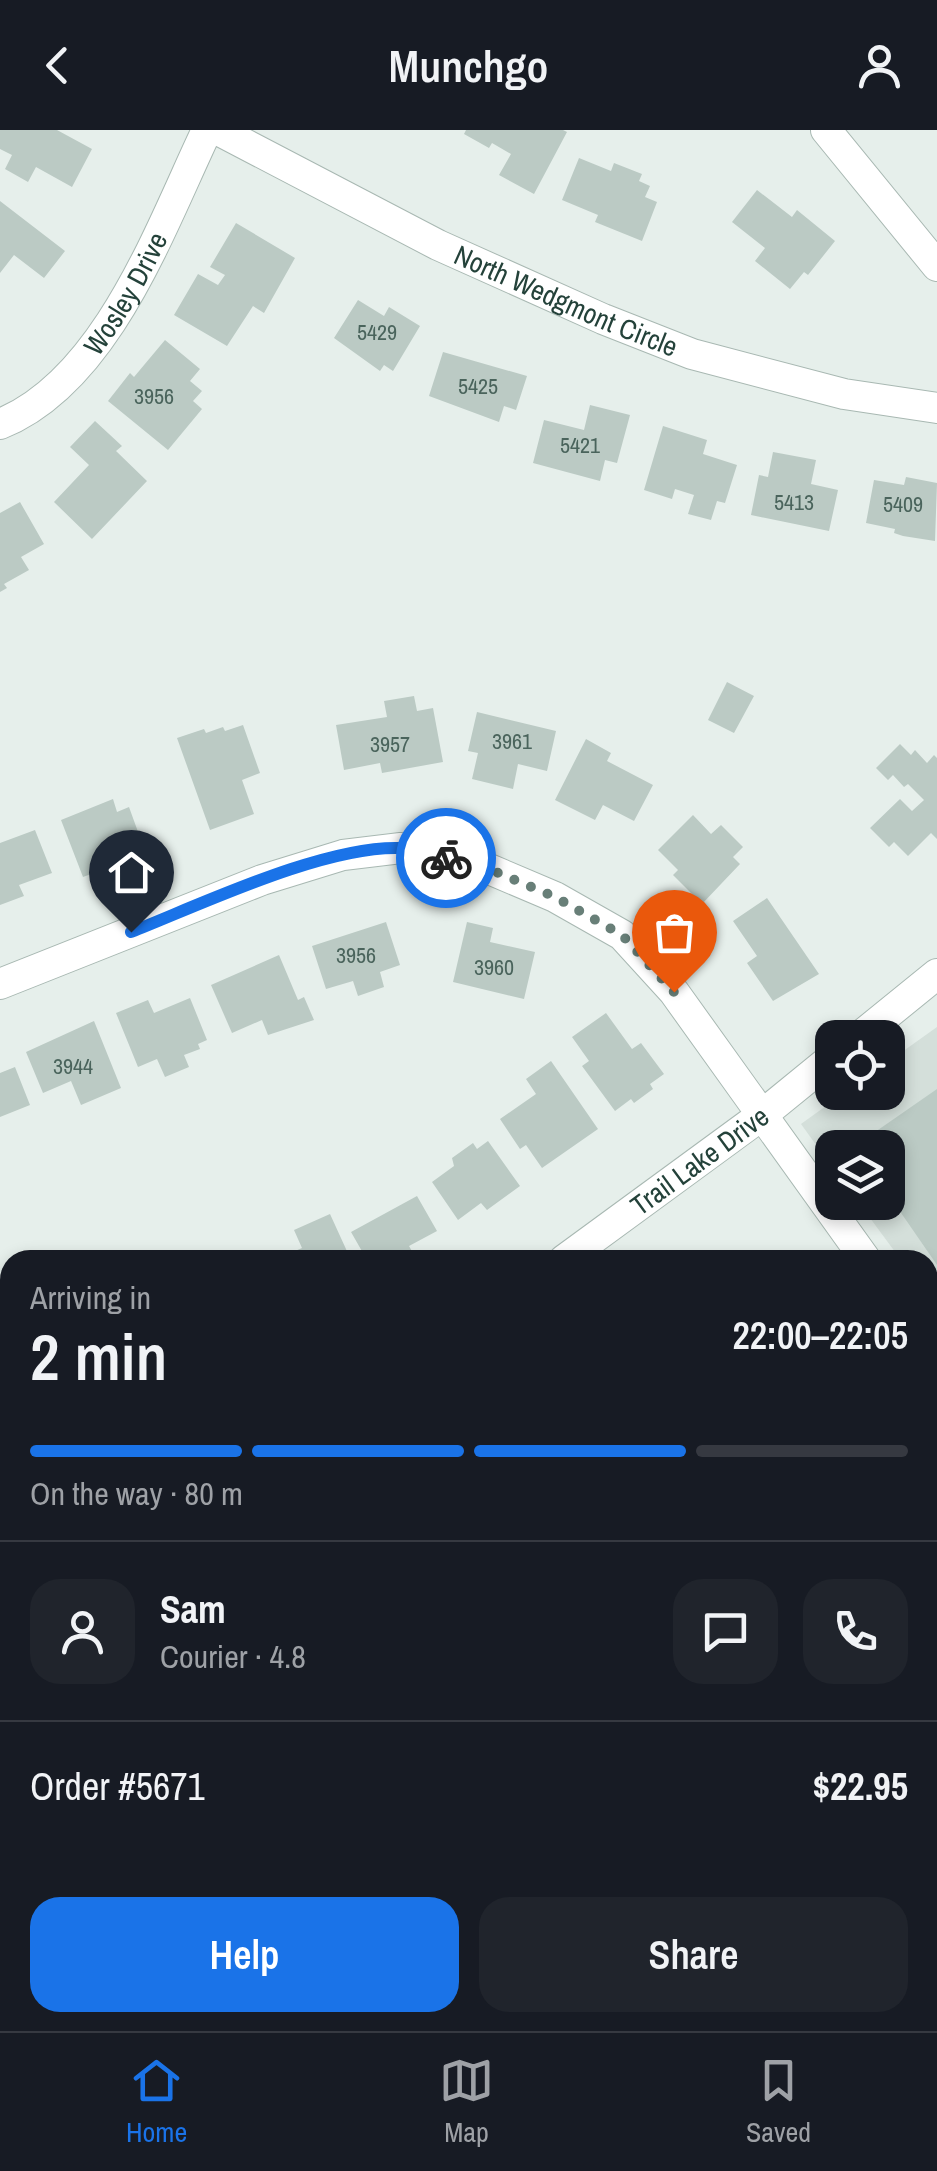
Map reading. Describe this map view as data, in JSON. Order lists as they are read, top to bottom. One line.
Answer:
{"streets":{"street":["Wosley Drive","North Wedgmont Circle","Trail Lake Drive"]},"house_numbers":["5429","5425","3956","5421","5413","5409","3961","3957","3956","3960","3944"],"page":{"header":"Munchgo","heading":["2 min","Arriving in","22:00–22:05"],"panel":["Sam","Courier · 4.8","Order #5671","$22.95"],"bar":"On the way · 80 m","buttons":["Help","Share"],"tabs":["Home","Map","Saved"]}}
